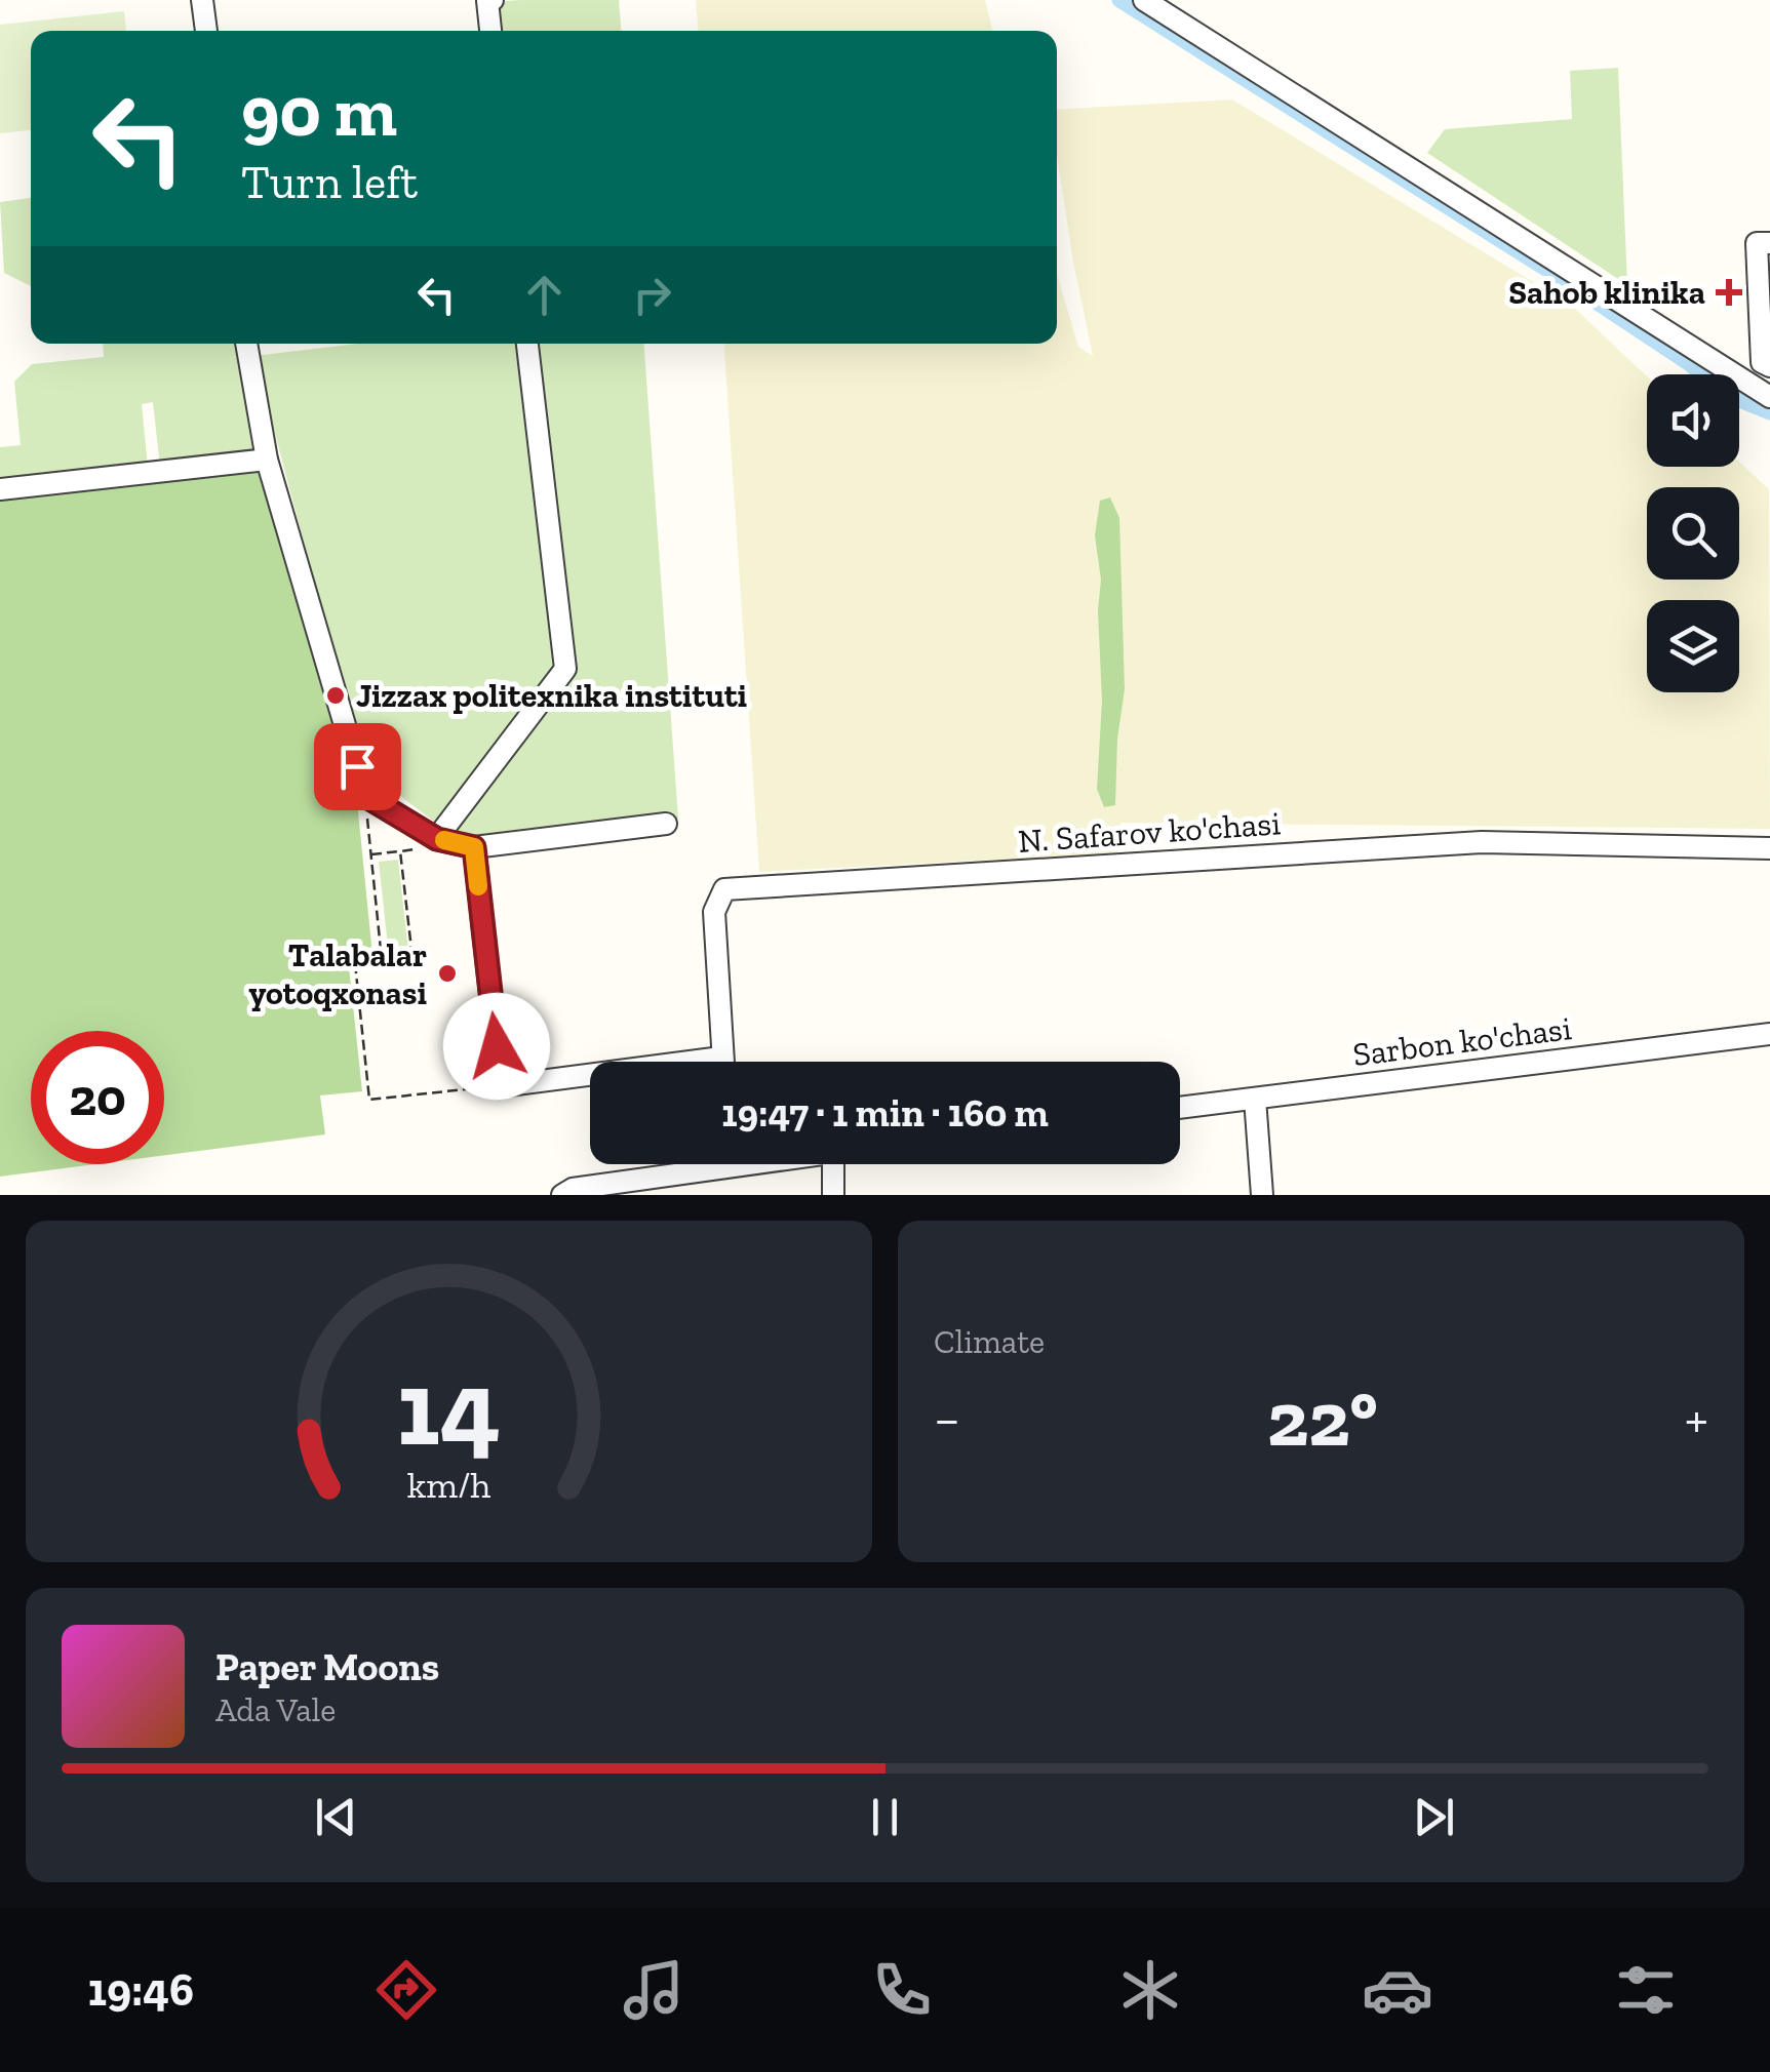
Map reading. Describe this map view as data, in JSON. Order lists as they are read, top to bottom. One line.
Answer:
{"streets":{"street":["N. Safarov ko'chasi","Sarbon ko'chasi"]},"places":{"health":["Sahob klinika"],"other":["Jizzax politexnika instituti","Talabalar yotoqxonasi"]},"page":{"turn":["90 m","Turn left"],"limit":"20","trip":"19:47 · 1 min · 160 m","tile":"Climate","heat":["−","22°","+"],"song":["Paper Moons","Ada Vale"],"tabs":"19:46","gauge":["14","km/h"]}}
